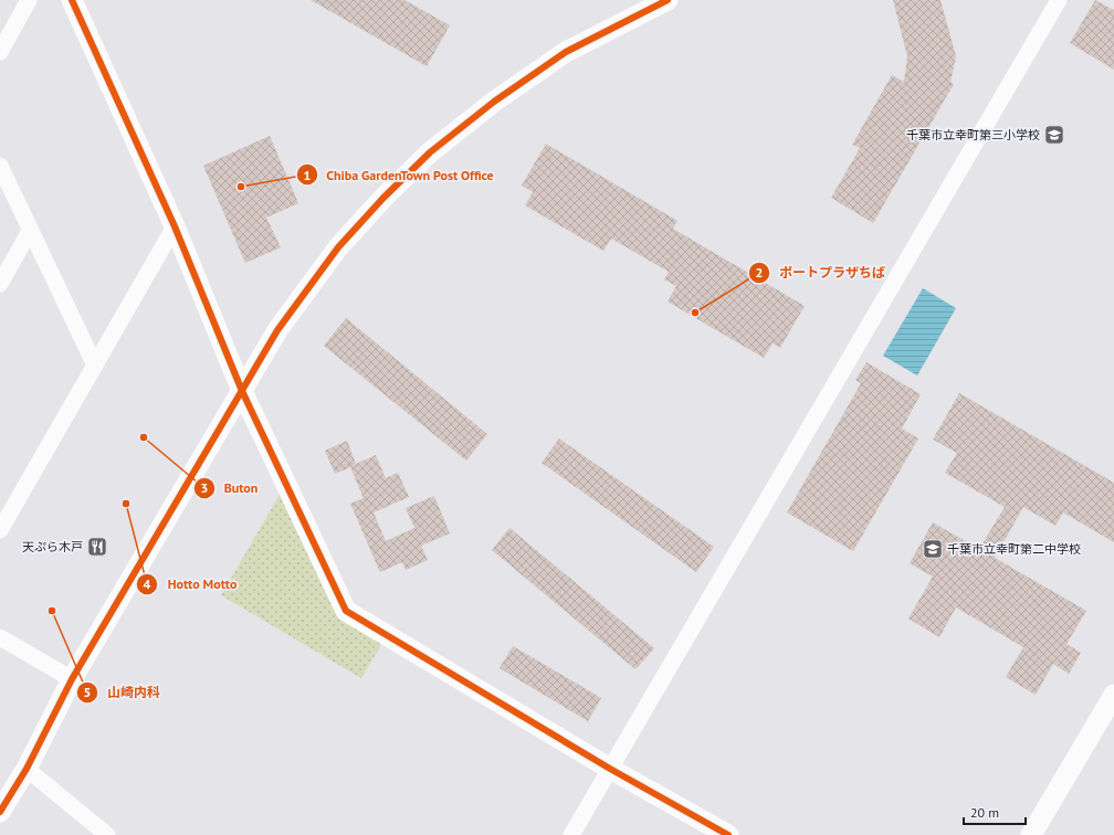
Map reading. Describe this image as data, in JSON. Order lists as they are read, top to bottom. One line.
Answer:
{"places":{"school or university":["千葉市立幸町第三小学校","千葉市立幸町第二中学校"],"other":["Chiba GardenTown Post Office","ポートプラザちば","Buton","Hotto Motto","山崎内科"],"restaurant":["天ぷら木戸"]},"scale_bar":"20 m"}
